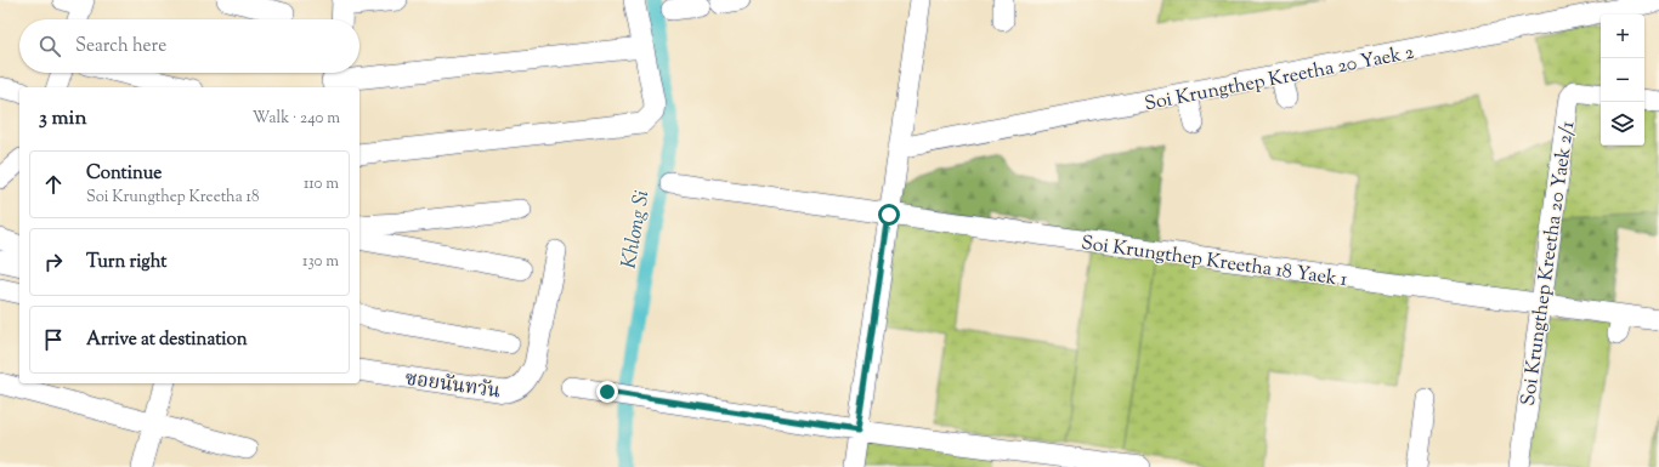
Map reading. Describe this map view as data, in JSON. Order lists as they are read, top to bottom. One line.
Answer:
{"streets":{"street":["Soi Krungthep Kreetha 20 Yaek 2","Soi Krungthep Kreetha 18 Yaek 1","Soi Krungthep Kreetha 20 Yaek 2/1","ซอยนันทวัน"]},"crossings":[["Soi Krungthep Kreetha 18 Yaek 1","Soi Krungthep Kreetha 20 Yaek 2/1"]],"water":["Khlong Si"],"page":{"map_buttons":["+","−"],"search":"Search here","heading":["3 min","Walk · 240 m"],"list":[["Continue","Soi Krungthep Kreetha 18","110 m"],["Turn right","130 m"],"Arrive at destination"]}}
